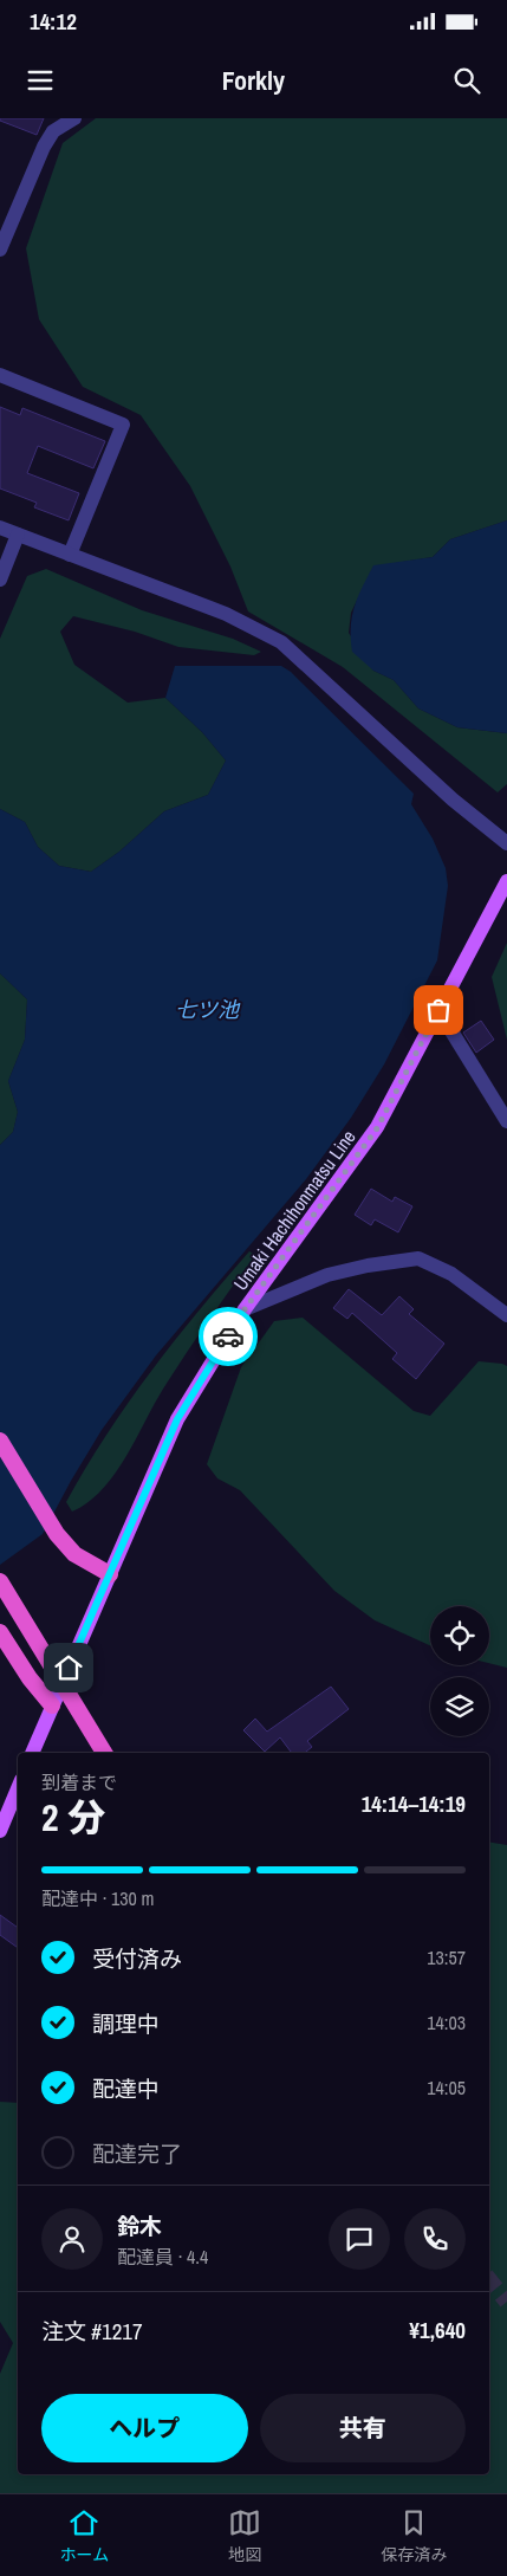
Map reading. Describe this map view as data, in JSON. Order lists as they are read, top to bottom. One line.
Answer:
{"streets":{"main road":["Umaki Hachihonmatsu Line"]},"water":["七ツ池"],"page":{"status":"14:12","header":"Forkly","heading":["2 分","到着まで","14:14–14:19"],"panel":["鈴木","配達員 · 4.4","注文 #1217","¥1,640"],"bar":"配達中 · 130 m","list":[["受付済み","13:57"],["調理中","14:03"],["配達中","14:05"],"配達完了"],"buttons":["ヘルプ","共有"],"tabs":["ホーム","地図","保存済み"]}}
